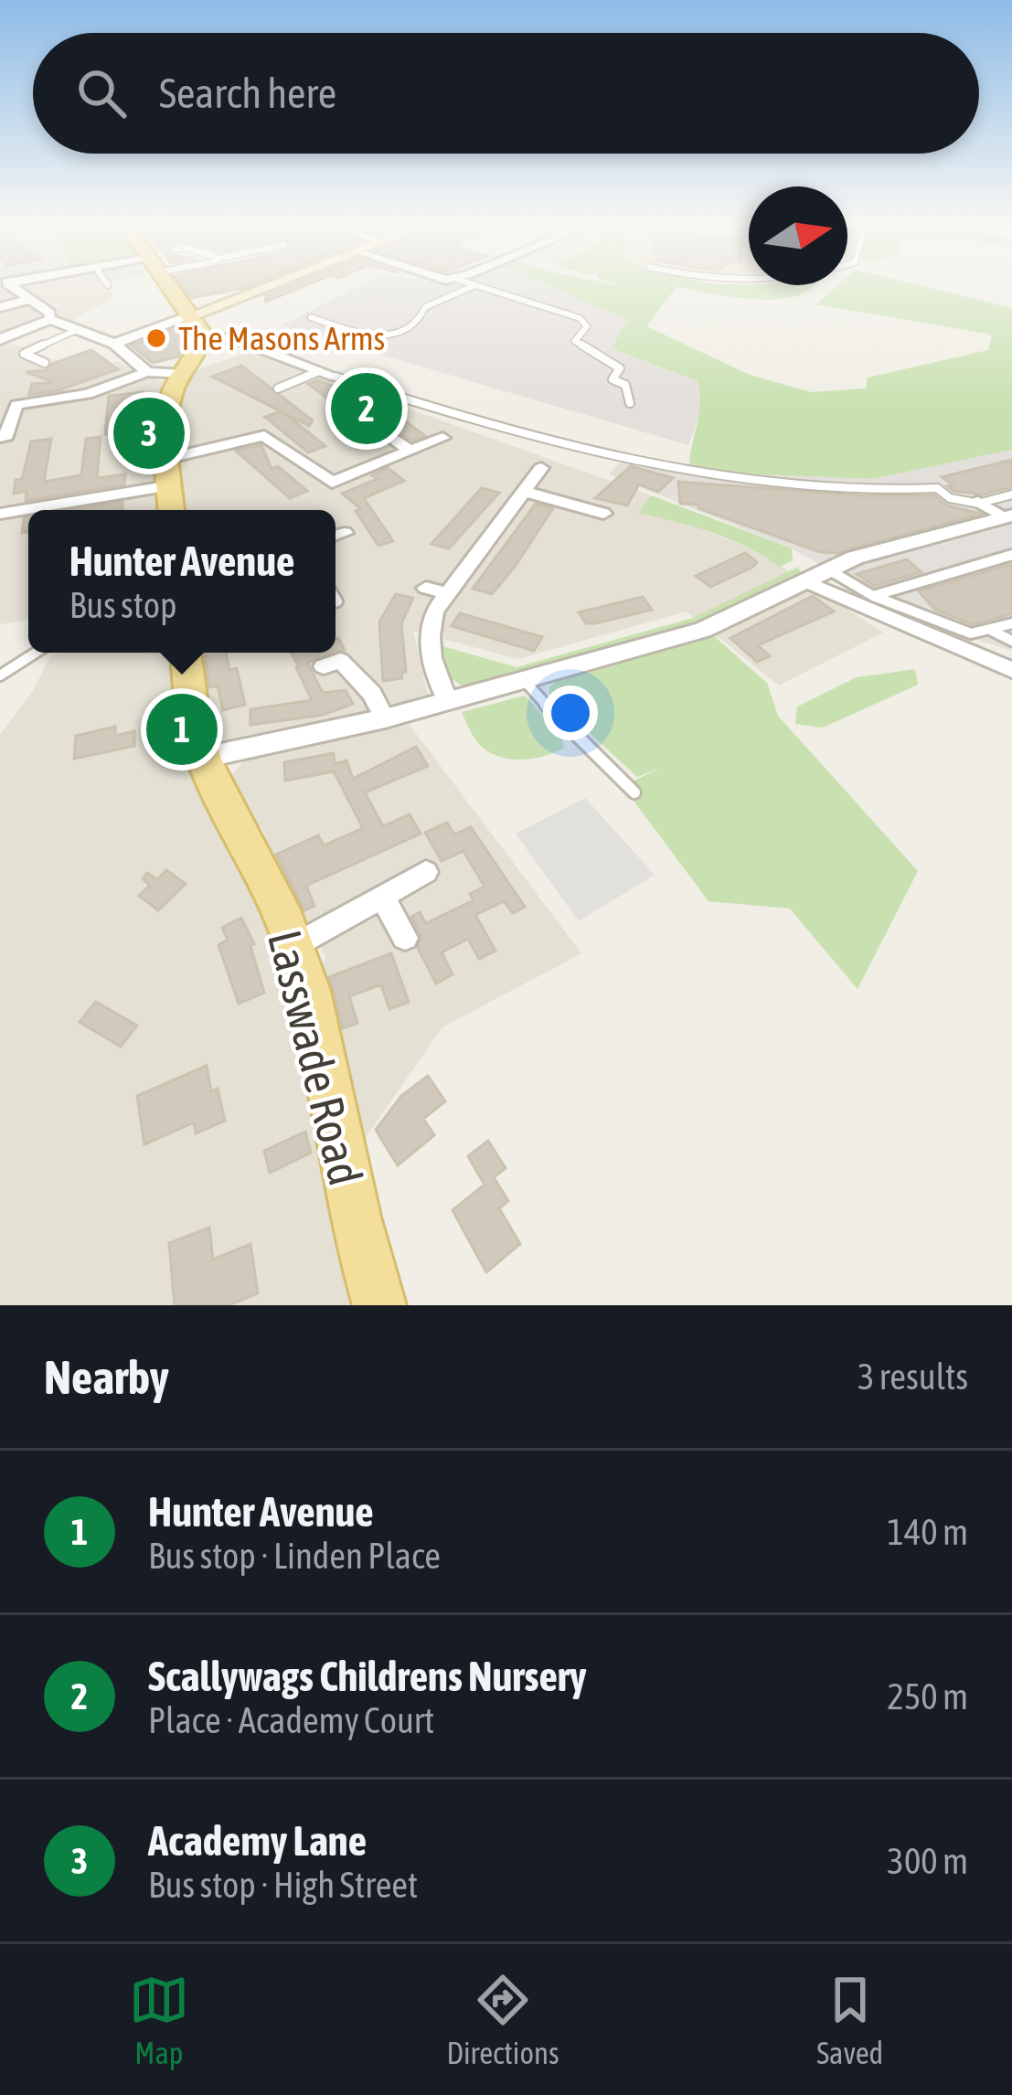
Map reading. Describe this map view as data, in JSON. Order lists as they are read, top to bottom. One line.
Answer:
{"streets":{"main road":["Lasswade Road"]},"places":["The Masons Arms"],"north":"right","page":{"search":"Search here","pins":["2","3","1"],"popup":["Hunter Avenue","Bus stop"],"heading":["Nearby","3 results"],"list":[{"mark":"1","name":"Hunter Avenue","note":"Bus stop · Linden Place","value":"140 m"},{"mark":"2","name":"Scallywags Childrens Nursery","note":"Place · Academy Court","value":"250 m"},{"mark":"3","name":"Academy Lane","note":"Bus stop · High Street","value":"300 m"}],"nav":["Map","Directions","Saved"]}}
